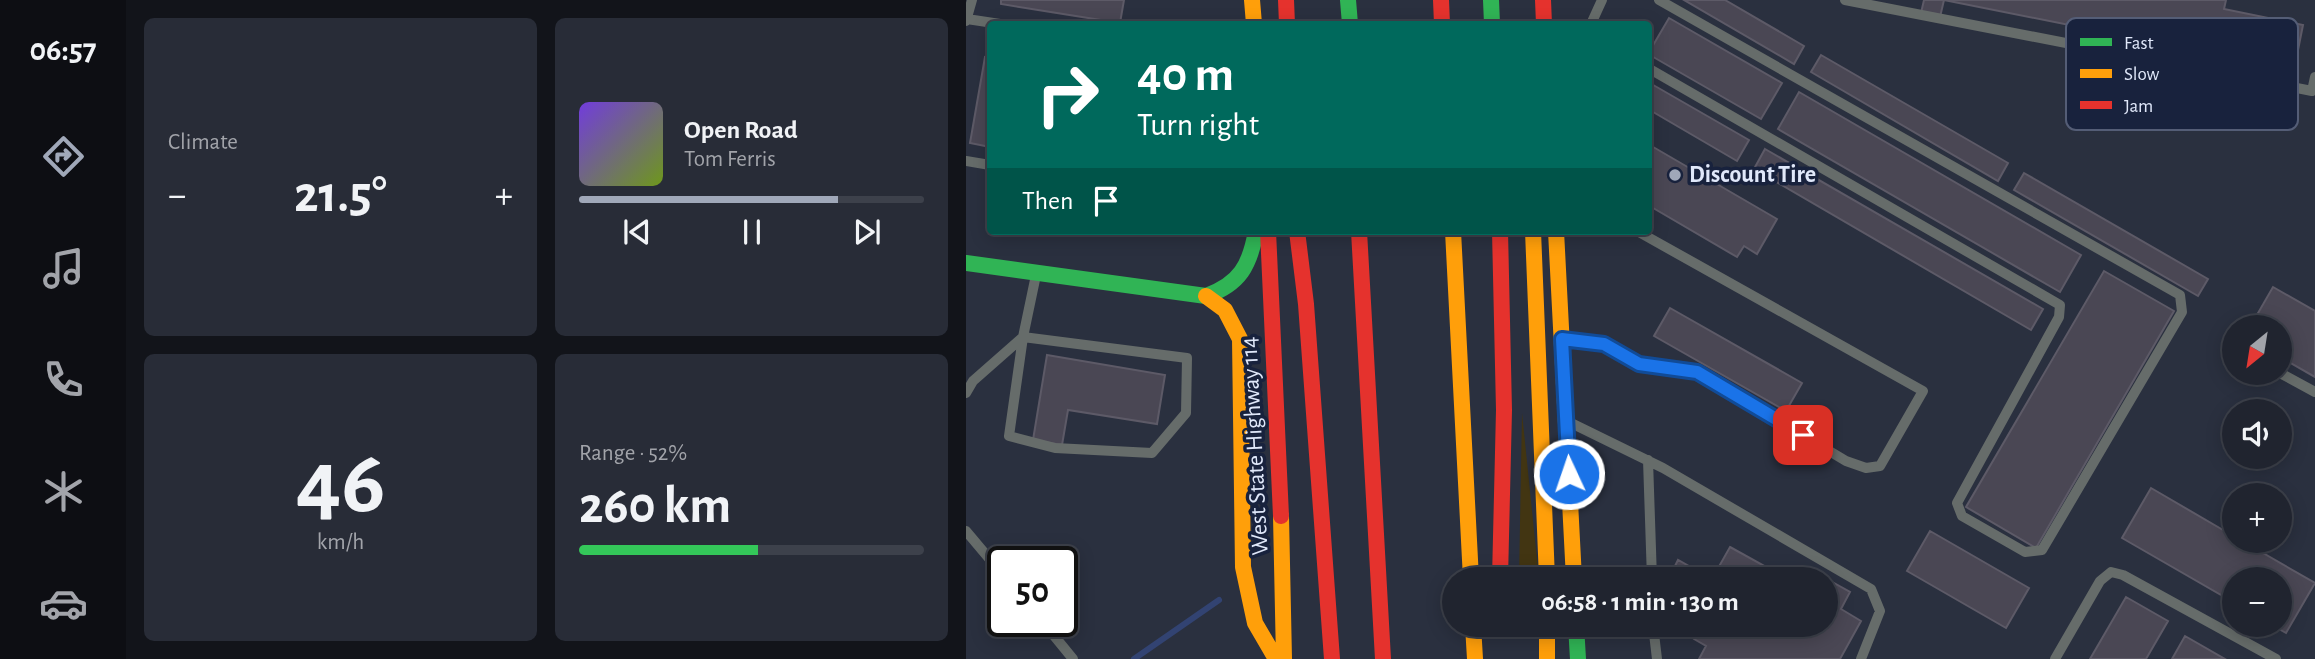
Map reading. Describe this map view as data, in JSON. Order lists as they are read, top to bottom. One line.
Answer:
{"streets":{"main road":["West State Highway 114"]},"places":["Discount Tire"],"legend":["Fast","Slow","Jam"],"north":"bottom left","page":{"tabs":"06:57","tile":["Climate",["46","km/h"],["Range · 52%","260 km"]],"turn":["40 m","Turn right"],"song":["Open Road","Tom Ferris"],"heat":["−","21.5°","+"],"then":"Then","map_buttons":["+","−"],"limit":"50","trip":"06:58 · 1 min · 130 m"}}
